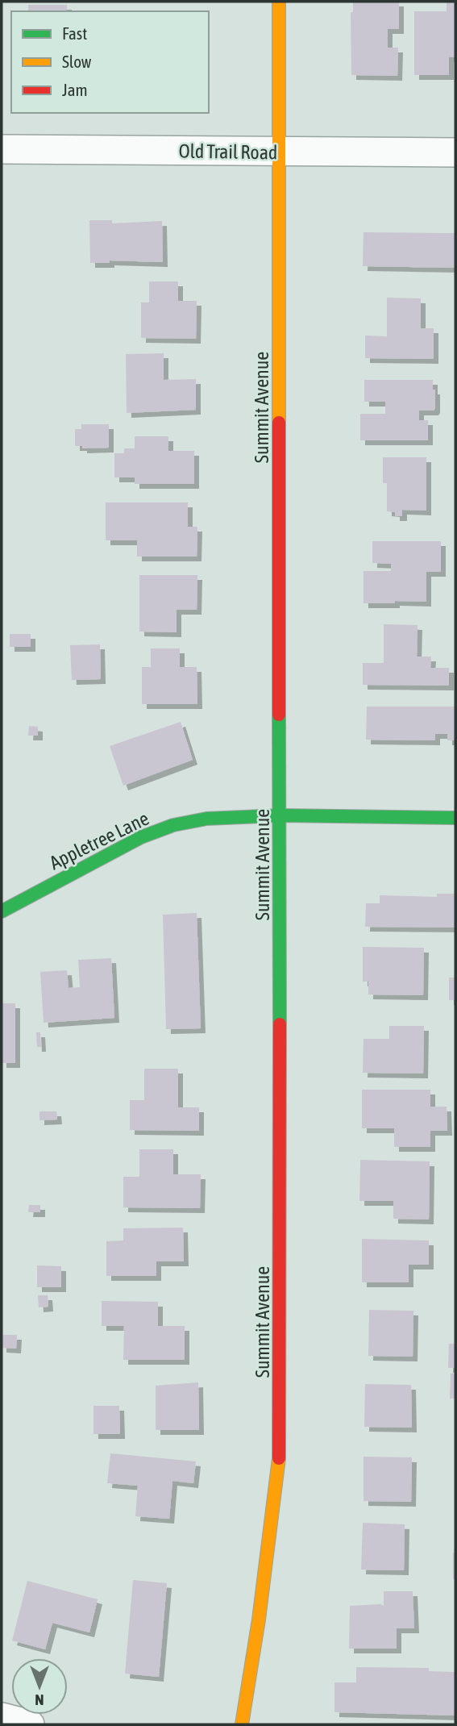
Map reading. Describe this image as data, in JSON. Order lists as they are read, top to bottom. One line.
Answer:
{"streets":{"street":["Old Trail Road","Summit Avenue","Appletree Lane"]},"crossings":[["Old Trail Road","Summit Avenue"],["Summit Avenue","Appletree Lane"]],"legend":["Fast","Slow","Jam"],"north":"bottom"}
